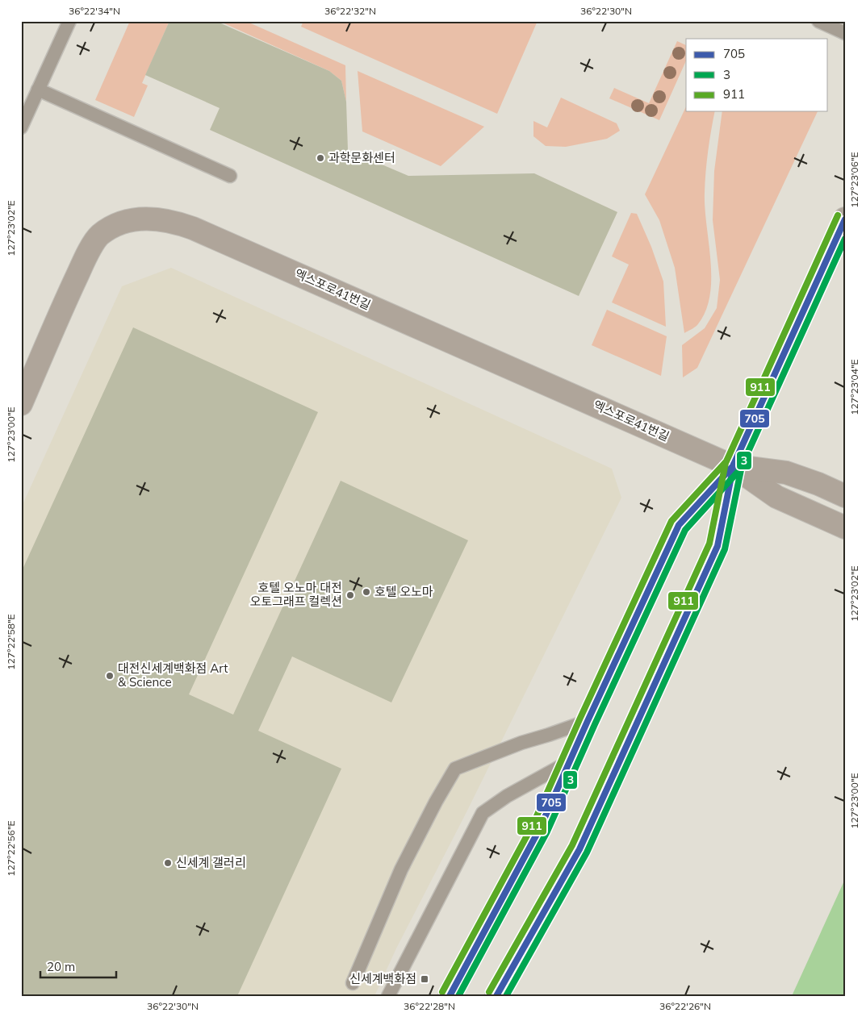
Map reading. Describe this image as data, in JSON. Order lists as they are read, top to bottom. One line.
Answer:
{"streets":{"main road":["엑스포로41번길"]},"places":{"other":["과학문화센터","호텔 오노마","호텔 오노마 대전 오토그래프 컬렉션","대전신세계백화점 Art & Science","신세계 갤러리"],"transit":["신세계백화점"]},"lines":["transit line 911","transit line 705","transit line 3"],"legend":["705","3","911"],"scale_bar":"20 m","coordinates":["36°22'34\"N","36°22'32\"N","36°22'30\"N","127°23'06\"E","127°23'02\"E","127°23'04\"E","127°23'00\"E","127°22'58\"E","127°22'56\"E","36°22'28\"N","36°22'26\"N"]}
